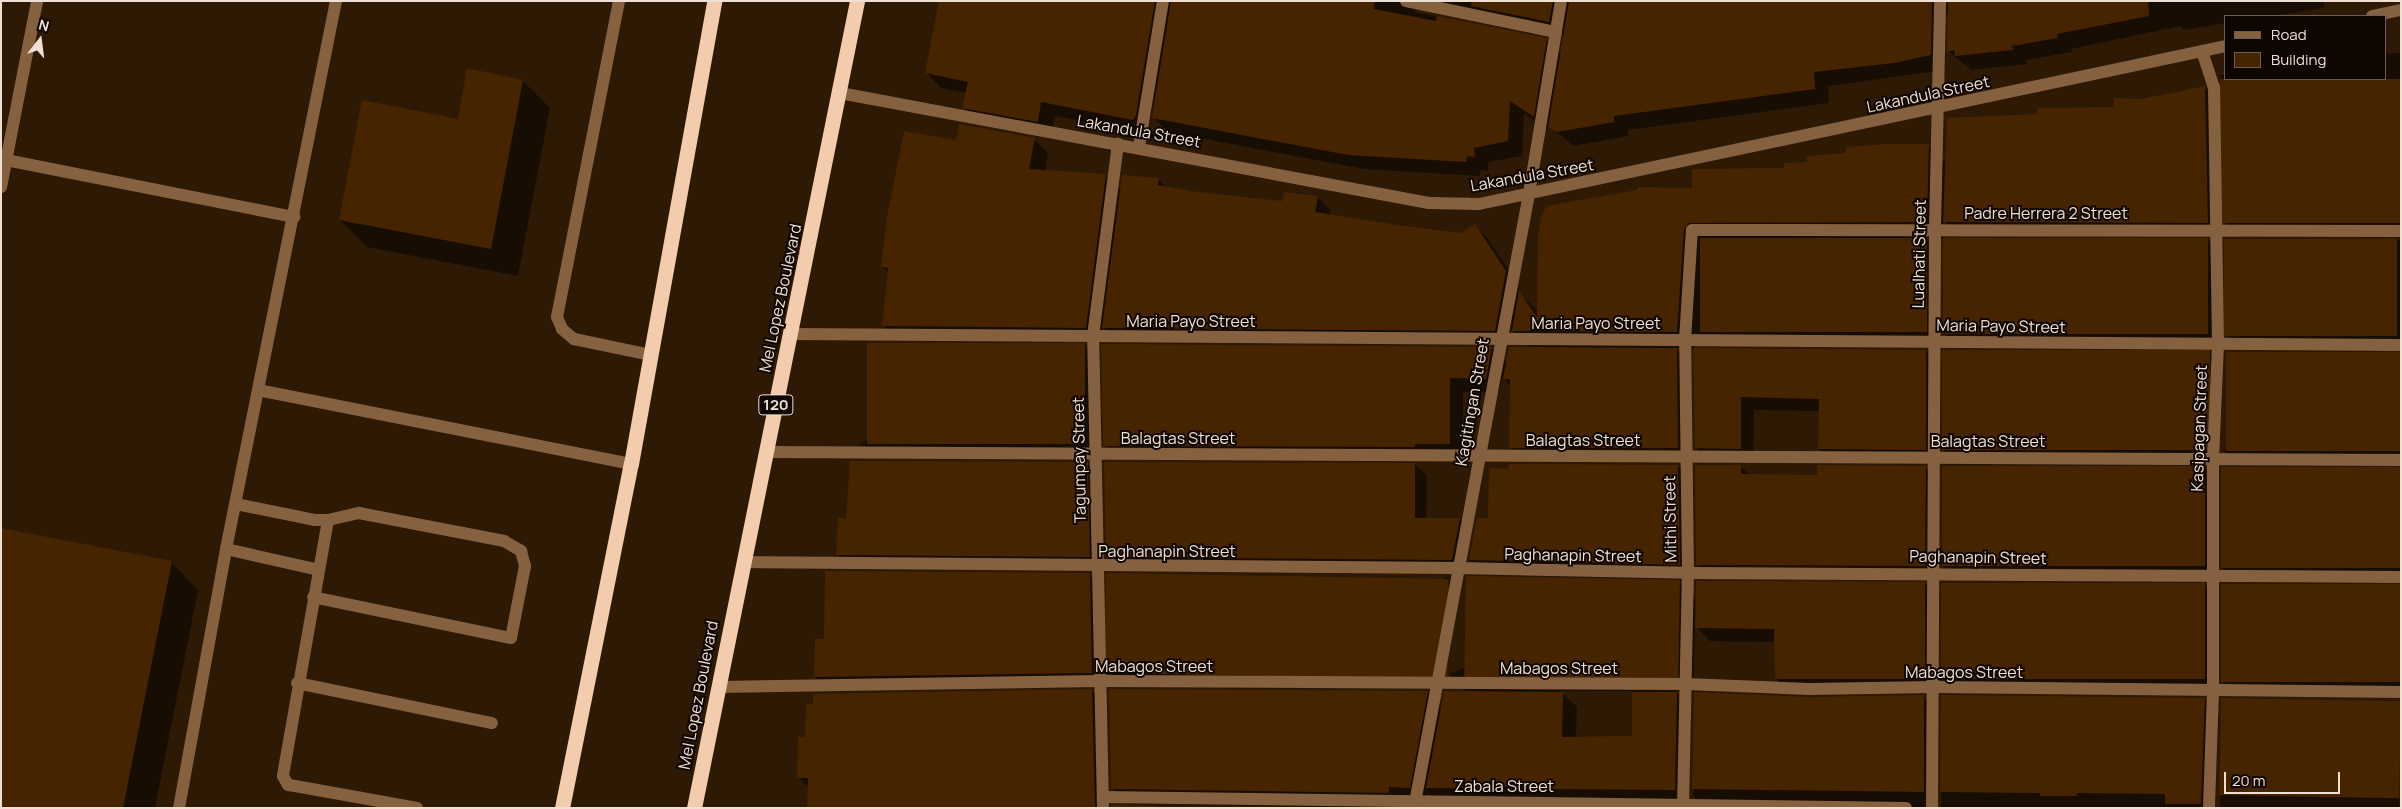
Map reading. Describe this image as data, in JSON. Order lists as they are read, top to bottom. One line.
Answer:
{"streets":{"highway":["Mel Lopez Boulevard","120"],"street":["Lakandula Street","Padre Herrera 2 Street","Lualhati Street","Maria Payo Street","Kagitingan Street","Kasipagan Street","Balagtas Street","Tagumpay Street","Mithi Street","Paghanapin Street","Mabagos Street","Zabala Street"]},"crossings":[["Lakandula Street","Lualhati Street"],["Lakandula Street","Mel Lopez Boulevard"],["Lakandula Street","Kagitingan Street"],["Lakandula Street","Kasipagan Street"],["Lakandula Street","Tagumpay Street"],["Padre Herrera 2 Street","Lualhati Street"],["Padre Herrera 2 Street","Kasipagan Street"],["Padre Herrera 2 Street","Mithi Street"],["Lualhati Street","Maria Payo Street"],["Lualhati Street","Balagtas Street"],["Lualhati Street","Paghanapin Street"],["Lualhati Street","Mabagos Street"],["Mel Lopez Boulevard","Maria Payo Street"],["Mel Lopez Boulevard","Balagtas Street"],["Mel Lopez Boulevard","Paghanapin Street"],["Mel Lopez Boulevard","Mabagos Street"],["Maria Payo Street","Kagitingan Street"],["Maria Payo Street","Kasipagan Street"],["Maria Payo Street","Tagumpay Street"],["Maria Payo Street","Mithi Street"],["Kagitingan Street","Balagtas Street"],["Kagitingan Street","Paghanapin Street"],["Kagitingan Street","Mabagos Street"],["Kagitingan Street","Zabala Street"],["Kasipagan Street","Balagtas Street"],["Kasipagan Street","Paghanapin Street"],["Kasipagan Street","Mabagos Street"],["Balagtas Street","Tagumpay Street"],["Balagtas Street","Mithi Street"],["Tagumpay Street","Paghanapin Street"],["Tagumpay Street","Mabagos Street"],["Tagumpay Street","Zabala Street"],["Mithi Street","Paghanapin Street"],["Mithi Street","Mabagos Street"],["Mithi Street","Zabala Street"]],"legend":["Road","Building"],"scale_bar":"20 m","north":"top"}
